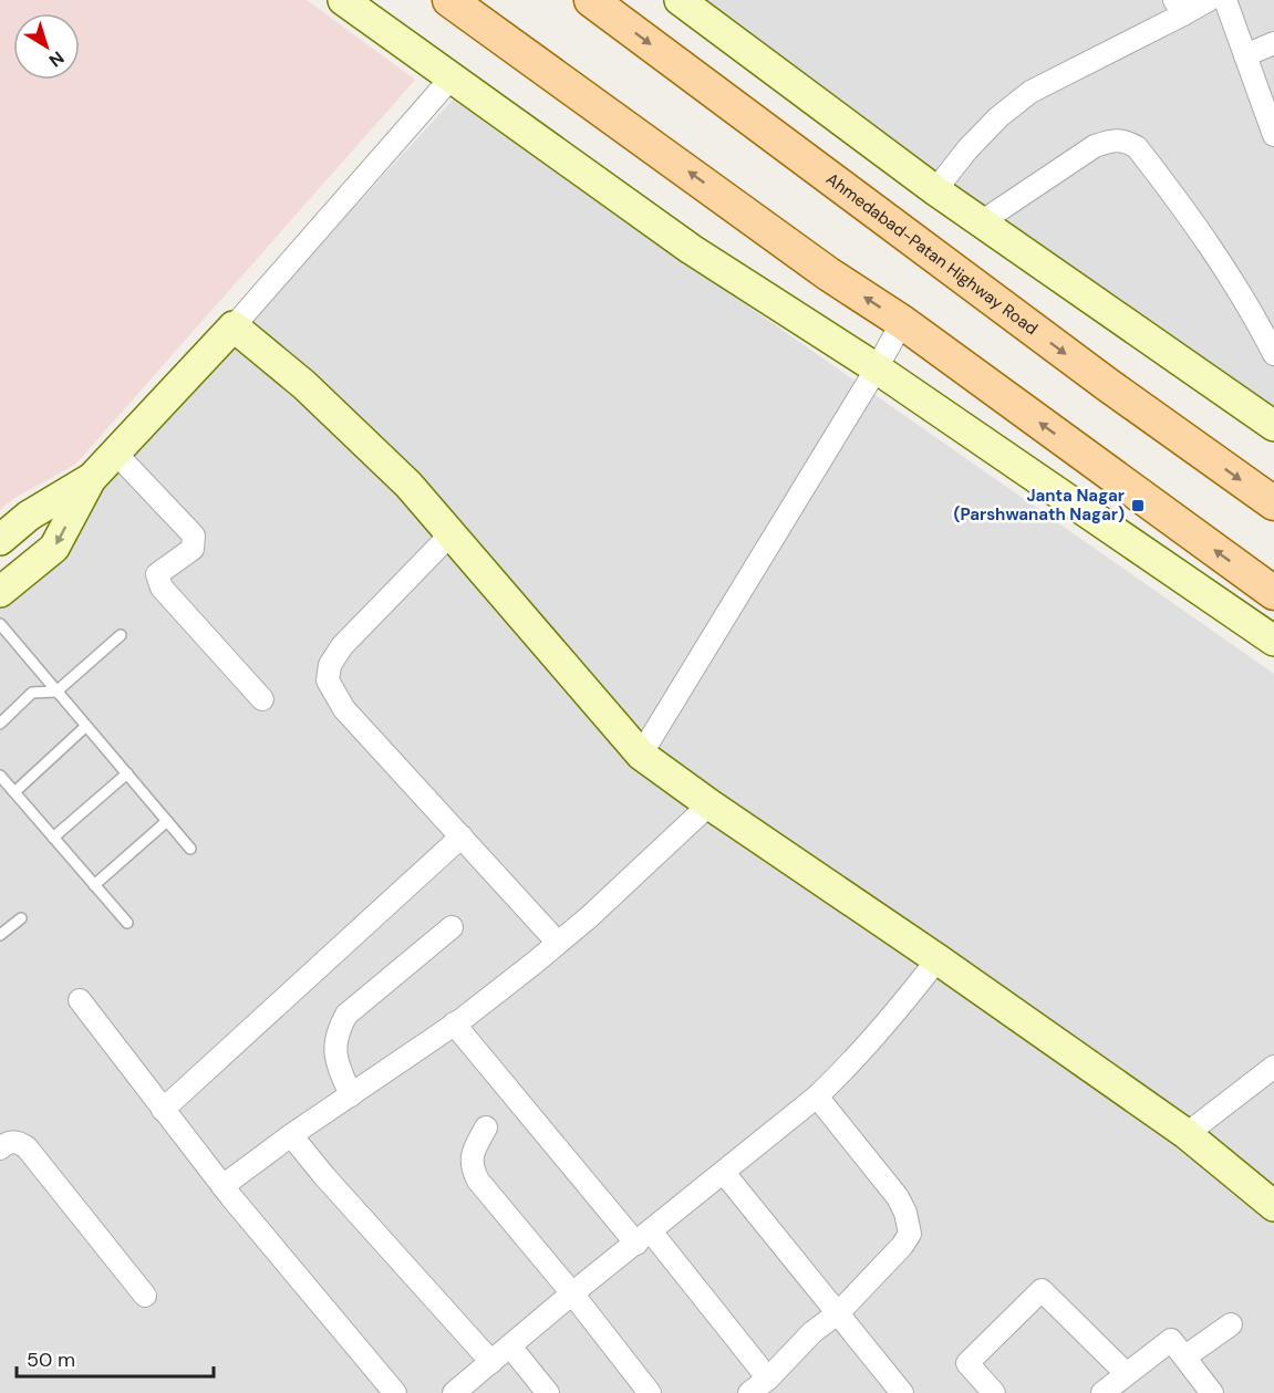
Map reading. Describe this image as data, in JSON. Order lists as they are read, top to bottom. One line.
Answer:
{"streets":{"main road":["Ahmedabad-Patan Highway Road"]},"places":{"transit":["Janta Nagar (Parshwanath Nagar)"]},"scale_bar":"50 m","north":"bottom right"}
